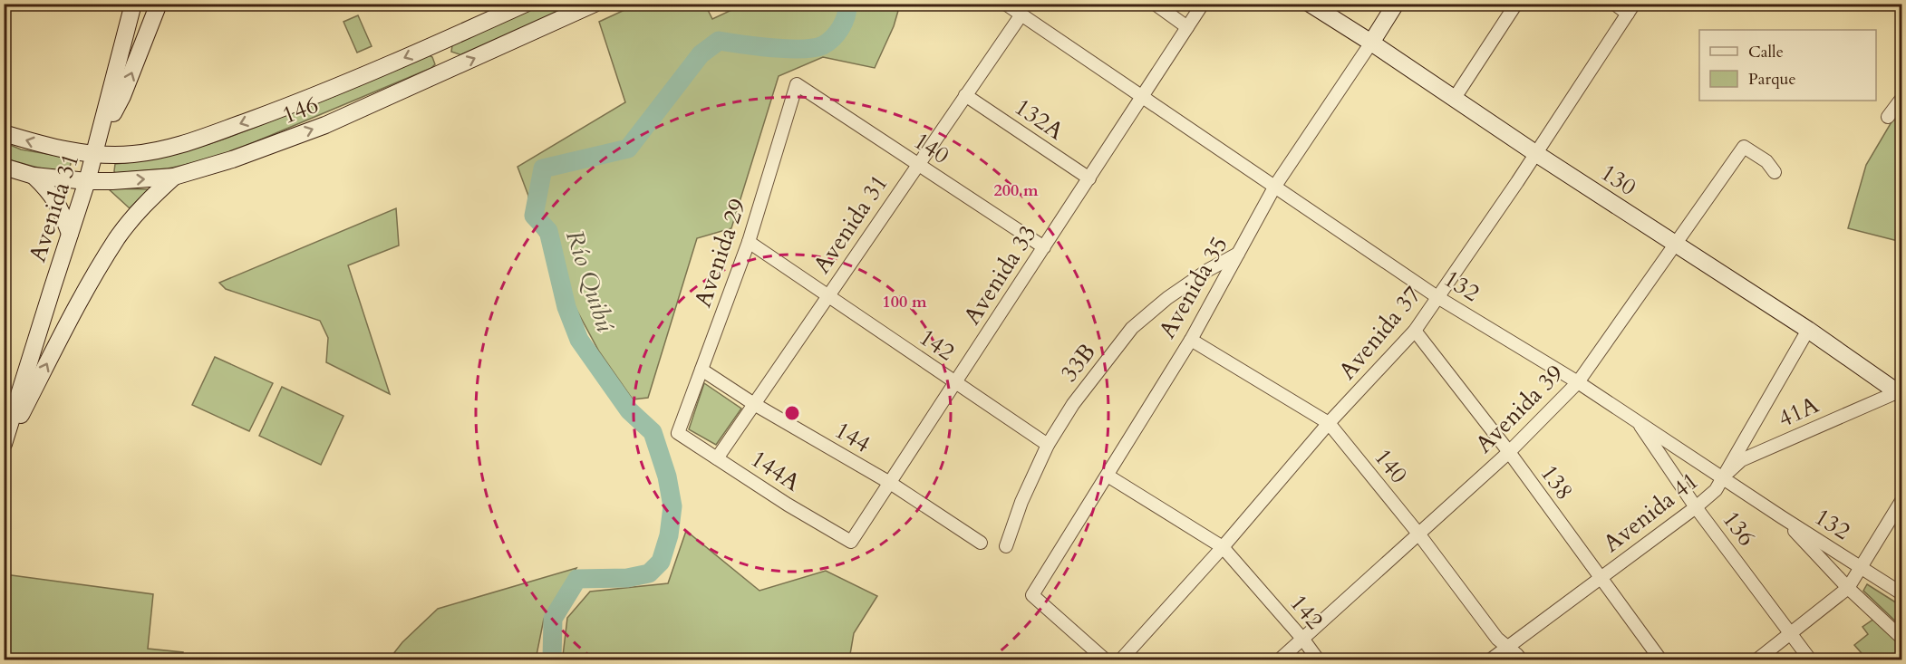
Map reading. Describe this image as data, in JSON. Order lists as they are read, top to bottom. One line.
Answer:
{"streets":{"street":["146","132A","140","130","Avenida 31","Avenida 29","Avenida 33","132","Avenida 35","Avenida 37","142","33B","Avenida 39","41A","144","144A","138","Avenida 41","136"]},"crossings":[["146","Avenida 31"],["132A","Avenida 31"],["132A","Avenida 33"],["140","Avenida 31"],["140","Avenida 29"],["140","Avenida 33"],["140","Avenida 35"],["140","Avenida 37"],["140","Avenida 39"],["140","Avenida 41"],["130","Avenida 35"],["130","Avenida 37"],["130","Avenida 39"],["130","41A"],["130","Avenida 41"],["Avenida 31","132"],["Avenida 31","142"],["Avenida 31","144"],["Avenida 31","144A"],["Avenida 29","142"],["Avenida 29","144"],["Avenida 29","144A"],["Avenida 33","132"],["Avenida 33","142"],["Avenida 33","144"],["Avenida 33","144A"],["132","Avenida 35"],["132","Avenida 37"],["132","Avenida 39"],["132","41A"],["132","Avenida 41"],["132","136"],["Avenida 35","142"],["Avenida 35","33B"],["Avenida 37","142"],["Avenida 37","138"],["142","33B"],["142","Avenida 39"],["Avenida 39","138"],["41A","Avenida 41"],["138","Avenida 41"],["Avenida 41","136"]],"water":["Río Quibú"],"legend":["Calle","Parque"],"rings":["200 m","100 m"]}
